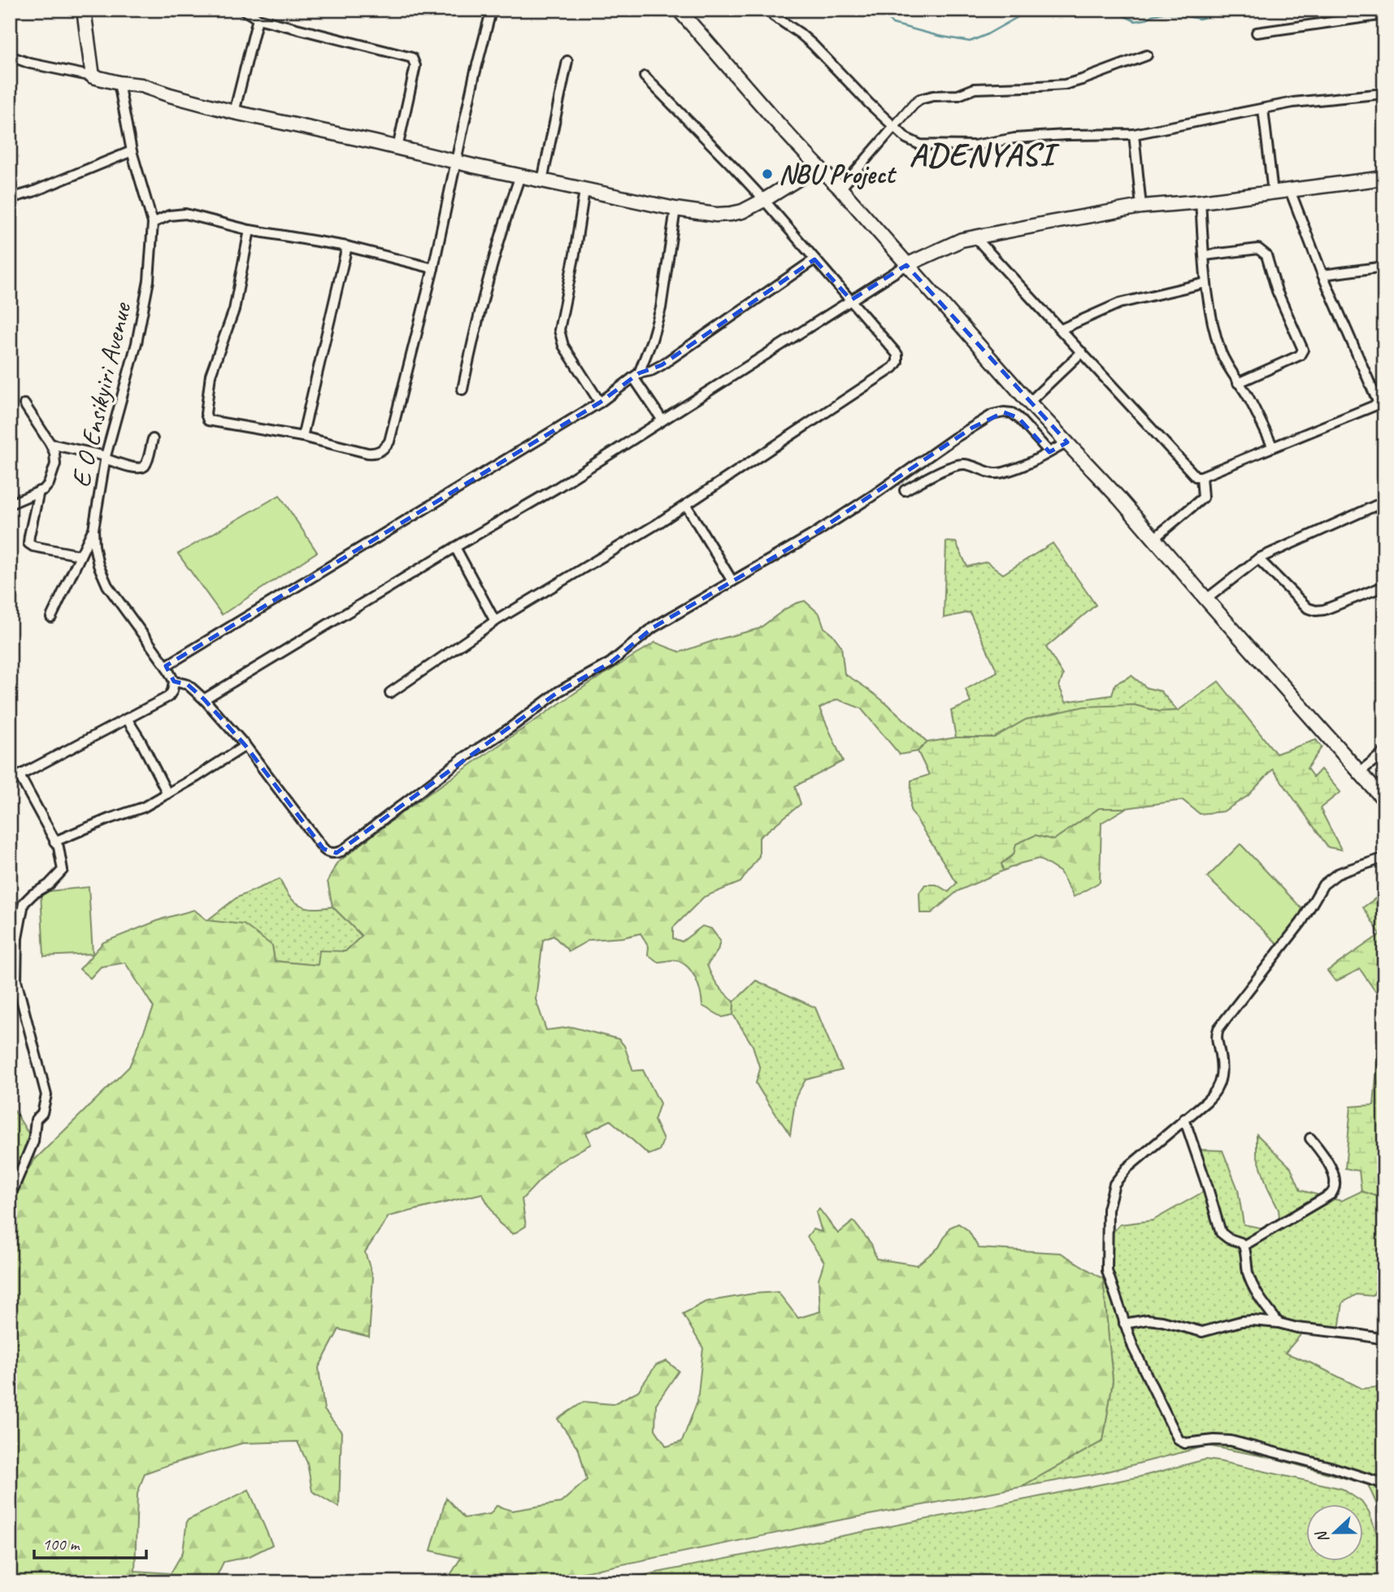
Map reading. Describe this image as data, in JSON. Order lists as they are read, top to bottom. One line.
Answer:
{"streets":{"street":["E O Ensikyiri Avenue"]},"districts":["ADENYASI"],"places":["NBU Project"],"scale_bar":"100 m","north":"left"}
